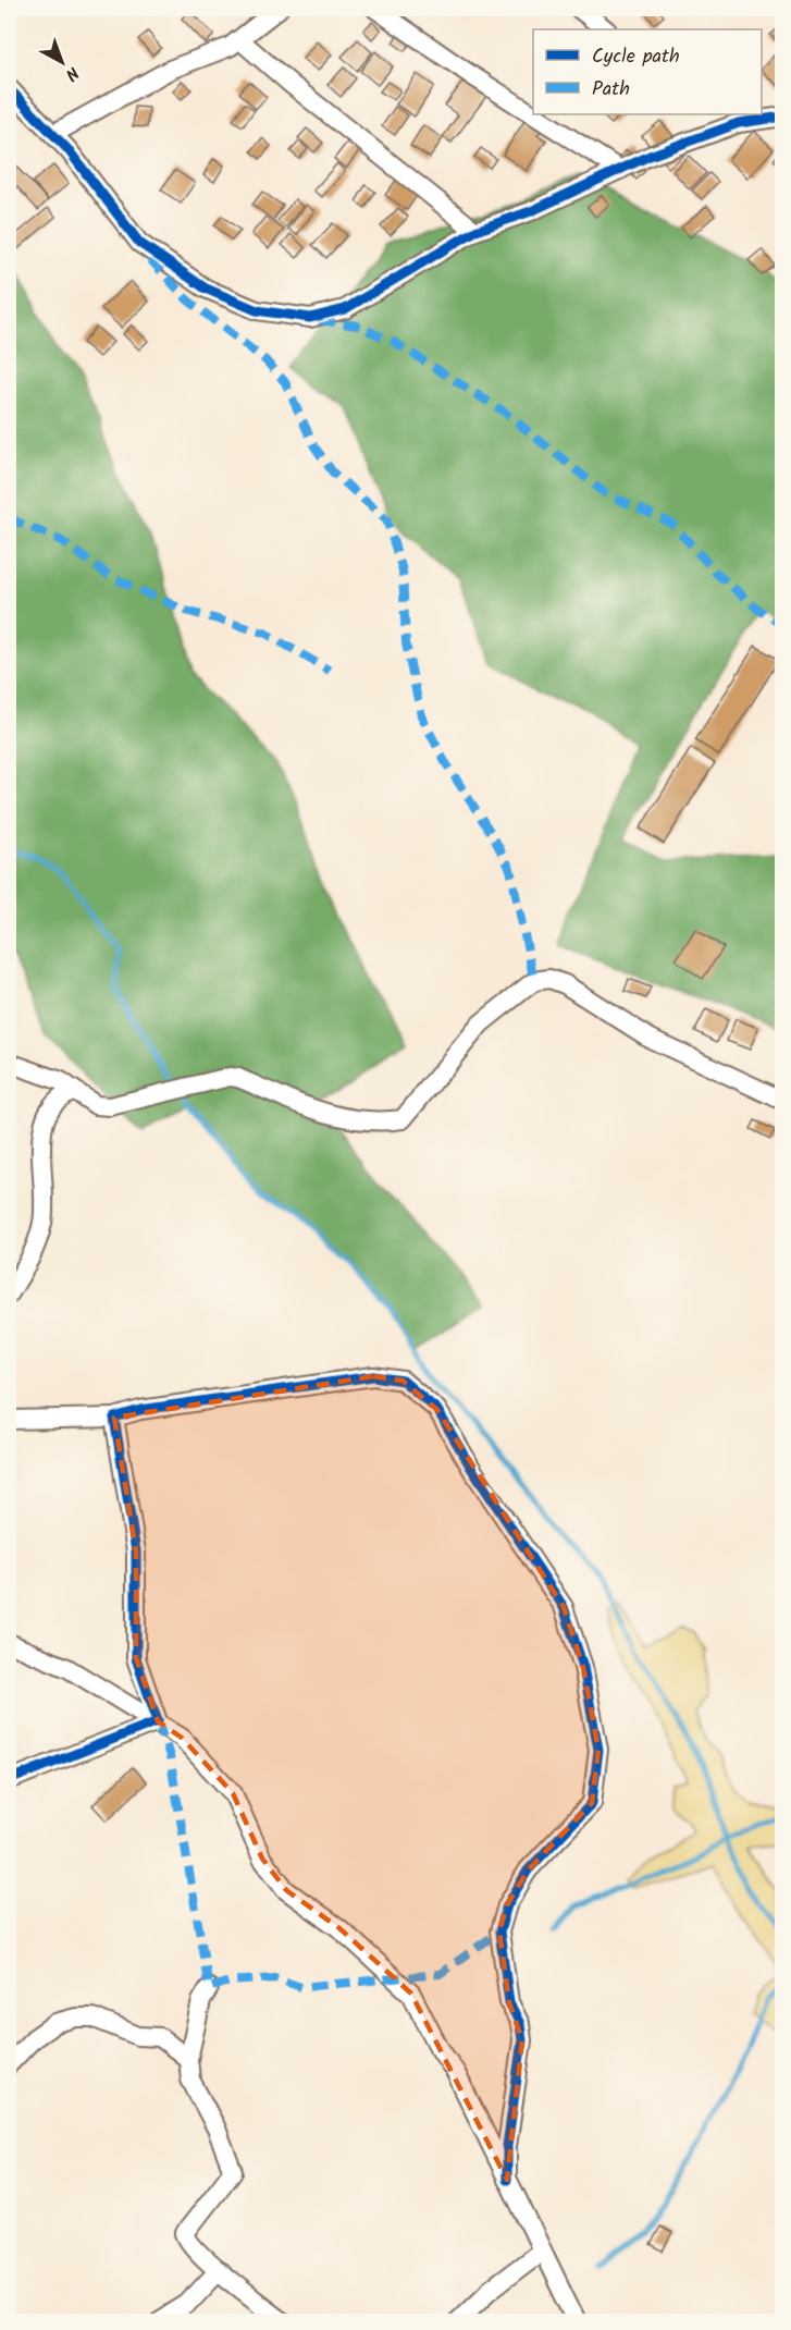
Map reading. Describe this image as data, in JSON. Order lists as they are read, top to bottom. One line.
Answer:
{"legend":["Cycle path","Path"],"north":"bottom right"}
